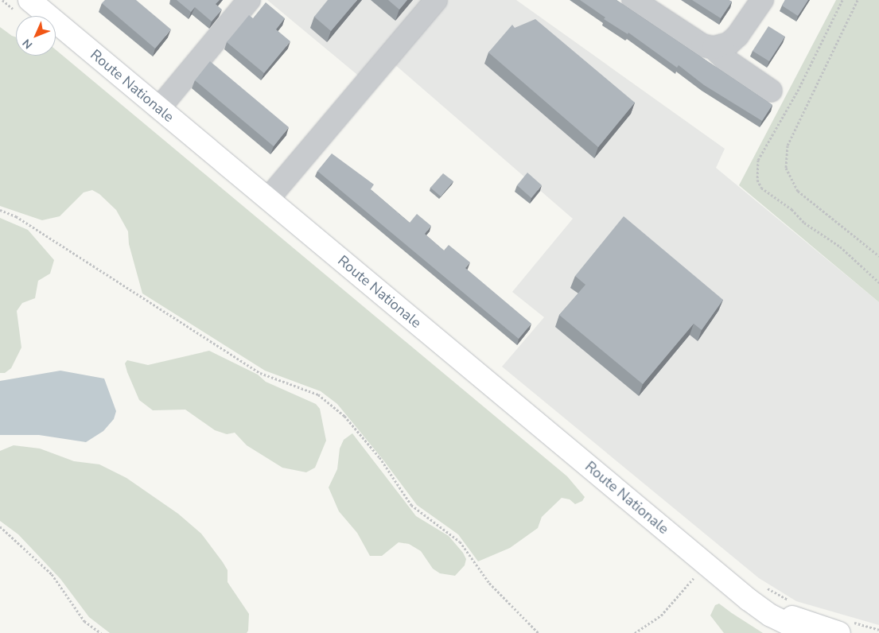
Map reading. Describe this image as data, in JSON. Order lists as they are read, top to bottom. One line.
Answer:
{"streets":{"main road":["Route Nationale"]},"north":"bottom left"}
